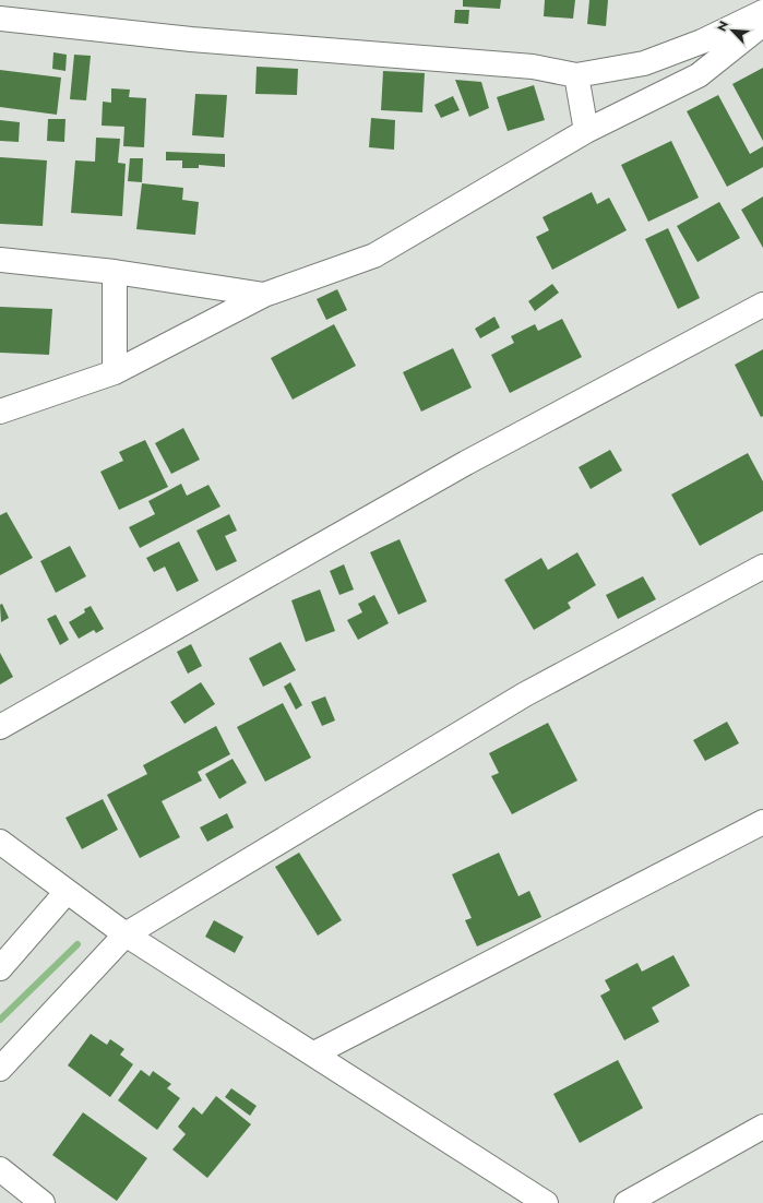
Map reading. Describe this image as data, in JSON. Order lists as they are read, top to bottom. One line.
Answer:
{"north":"top left"}
